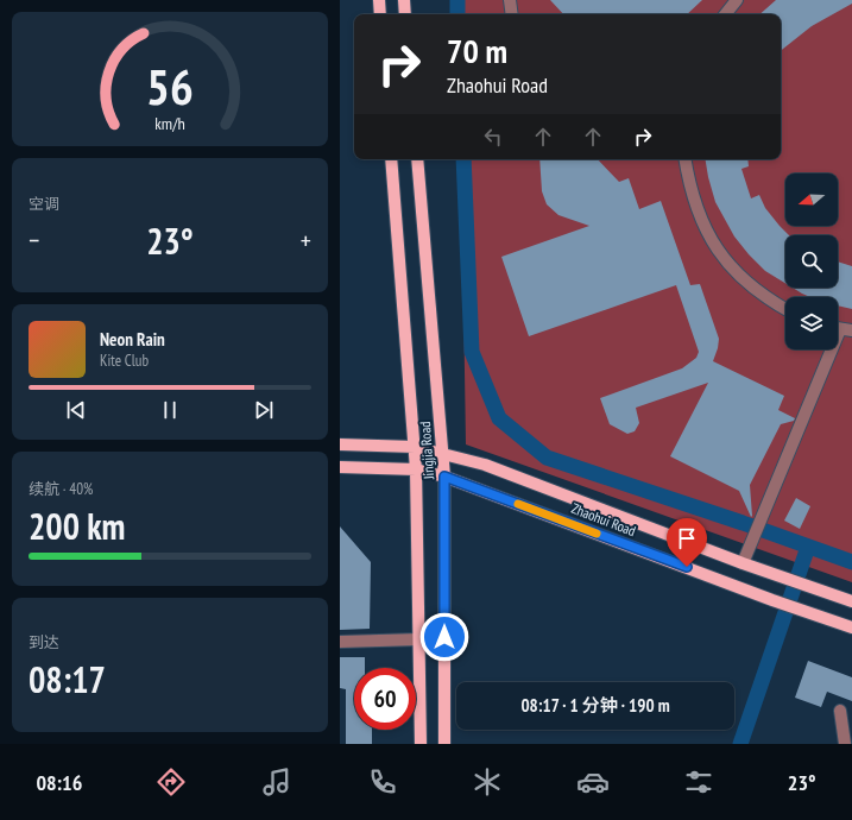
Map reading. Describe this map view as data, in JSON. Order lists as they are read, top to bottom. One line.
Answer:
{"streets":{"main road":["Jingjia Road","Zhaohui Road"]},"crossings":[["Jingjia Road","Zhaohui Road"]],"north":"left","page":{"turn":["70 m","Zhaohui Road"],"tile":["空调",["续航 · 40%","200 km"],["到达","08:17"]],"heat":["−","23°","+"],"song":["Neon Rain","Kite Club"],"limit":"60","trip":"08:17 · 1 分钟 · 190 m","tabs":["08:16","23°"],"gauge":["56","km/h"]}}
